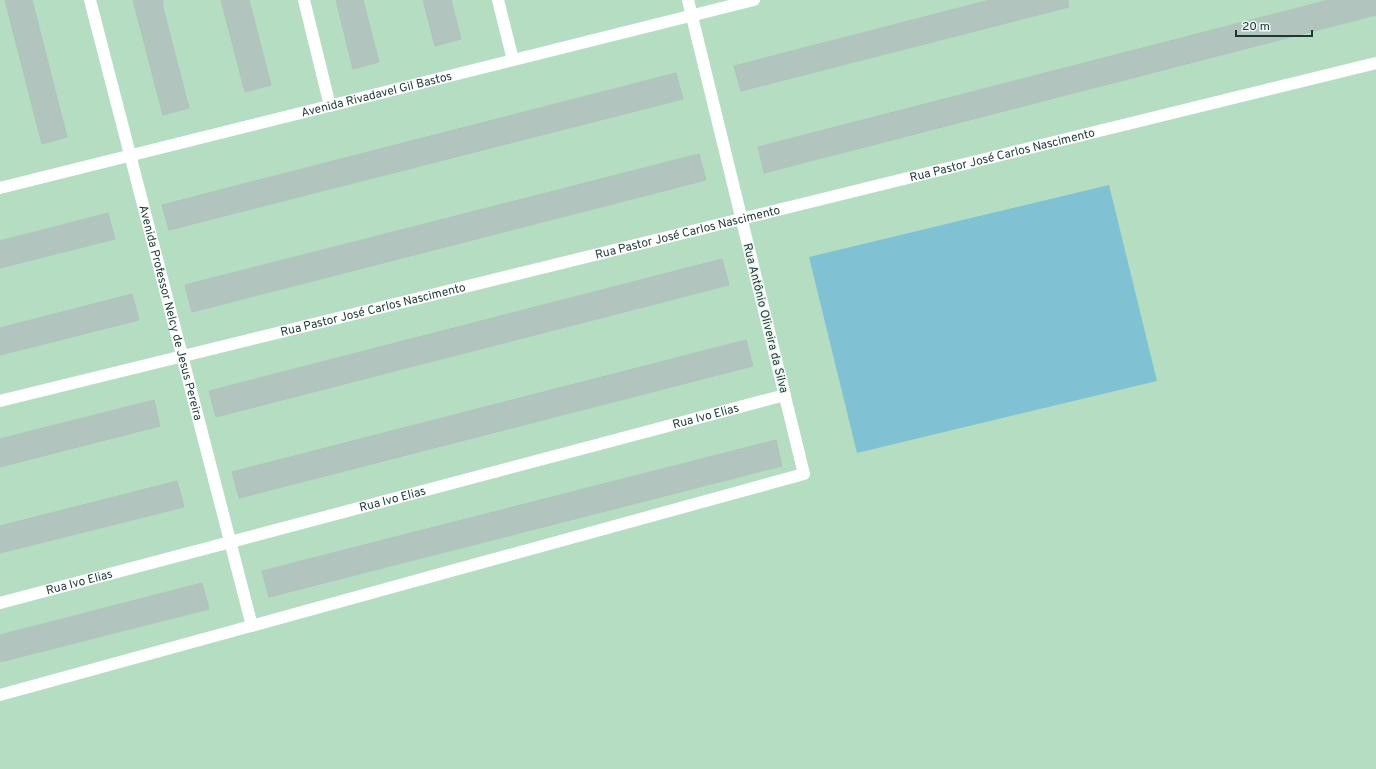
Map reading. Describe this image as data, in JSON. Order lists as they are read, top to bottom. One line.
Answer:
{"streets":{"street":["Avenida Rivadavel Gil Bastos","Rua Pastor José Carlos Nascimento","Avenida Professor Nelcy de Jesus Pereira","Rua Antônio Oliveira da Silva","Rua Ivo Elias"]},"crossings":[["Avenida Rivadavel Gil Bastos","Avenida Professor Nelcy de Jesus Pereira"],["Avenida Rivadavel Gil Bastos","Rua Antônio Oliveira da Silva"],["Rua Pastor José Carlos Nascimento","Avenida Professor Nelcy de Jesus Pereira"],["Rua Pastor José Carlos Nascimento","Rua Antônio Oliveira da Silva"],["Avenida Professor Nelcy de Jesus Pereira","Rua Antônio Oliveira da Silva"],["Avenida Professor Nelcy de Jesus Pereira","Rua Ivo Elias"],["Rua Antônio Oliveira da Silva","Rua Ivo Elias"]],"scale_bar":"20 m"}
